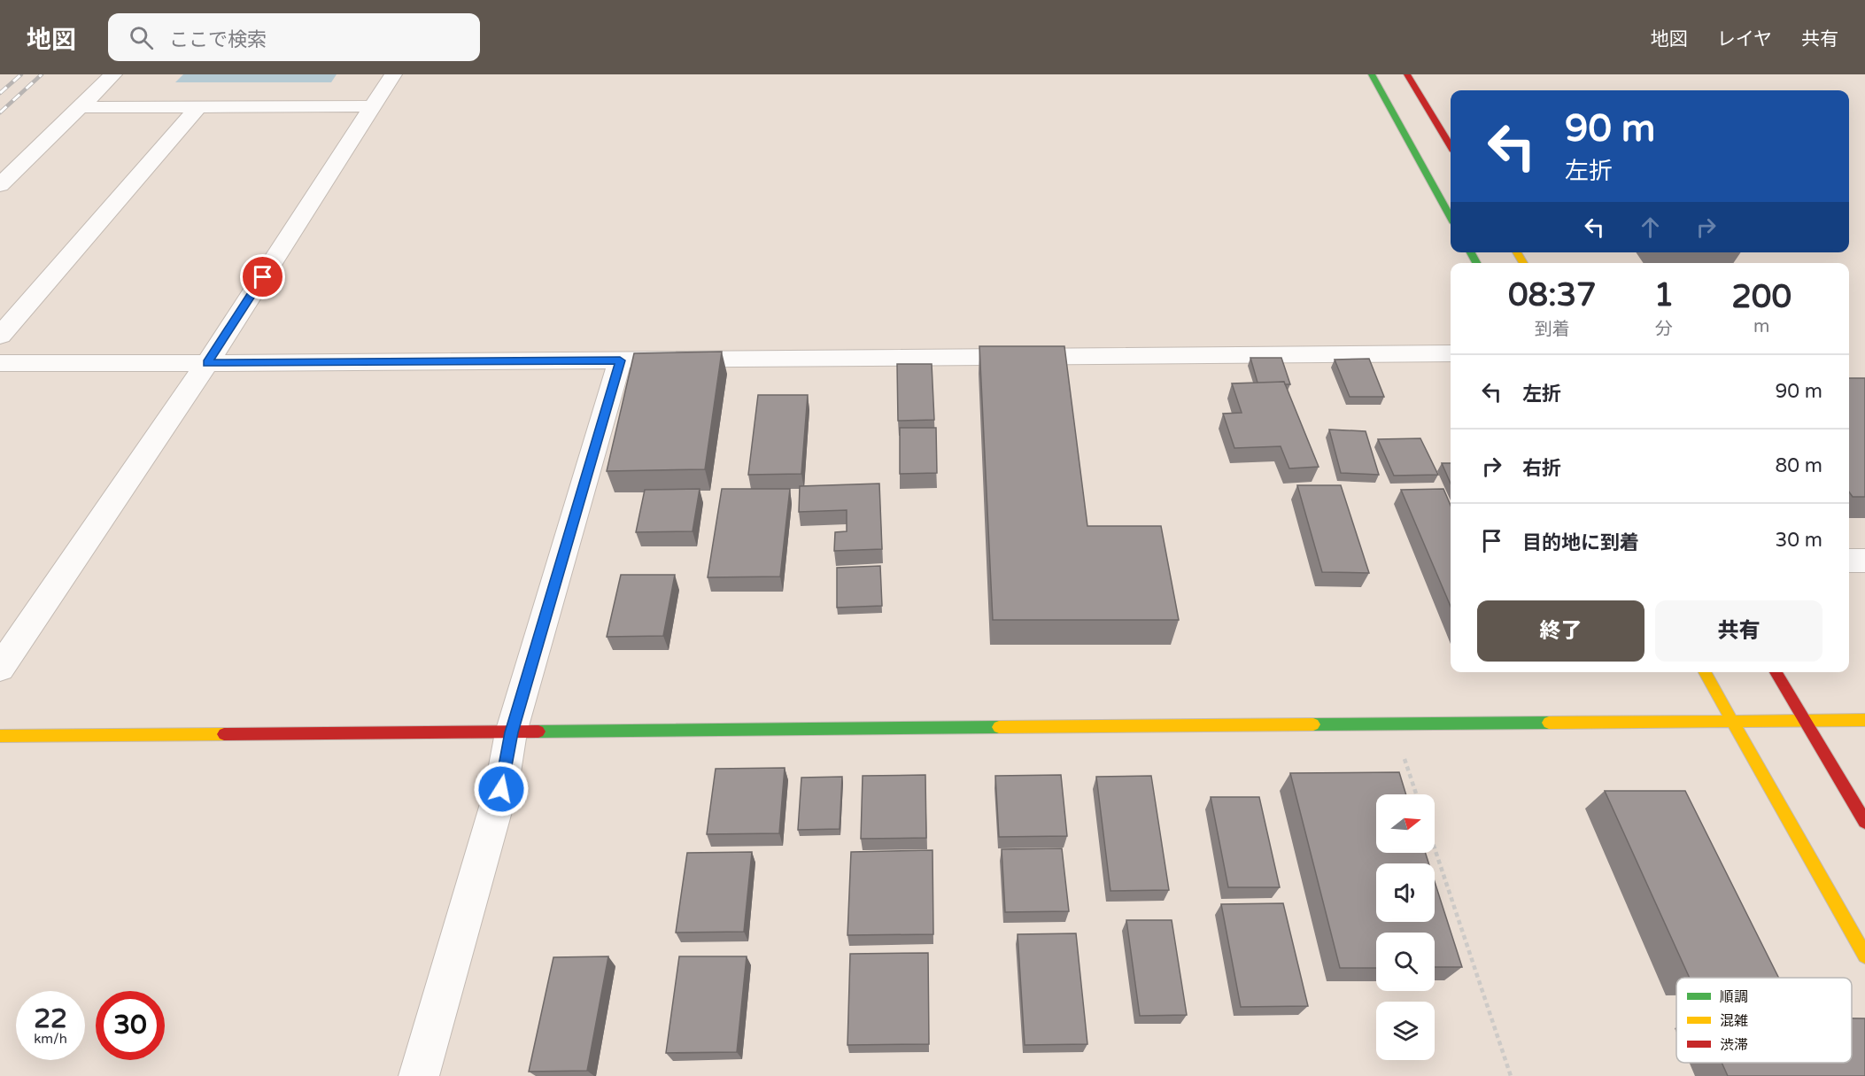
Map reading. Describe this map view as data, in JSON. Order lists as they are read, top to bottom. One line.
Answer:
{"legend":["順調","混雑","渋滞"],"north":"right","page":{"header":"地図","search":"ここで検索","nav":["地図","レイヤ","共有"],"turn":["90 m","左折"],"eta":["08:37","到着","1","分","200","m"],"list":[{"name":"左折","value":"90 m"},{"name":"右折","value":"80 m"},{"name":"目的地に到着","value":"30 m"}],"buttons":["終了","共有"],"speed":"22 km/h","limit":"30"}}
